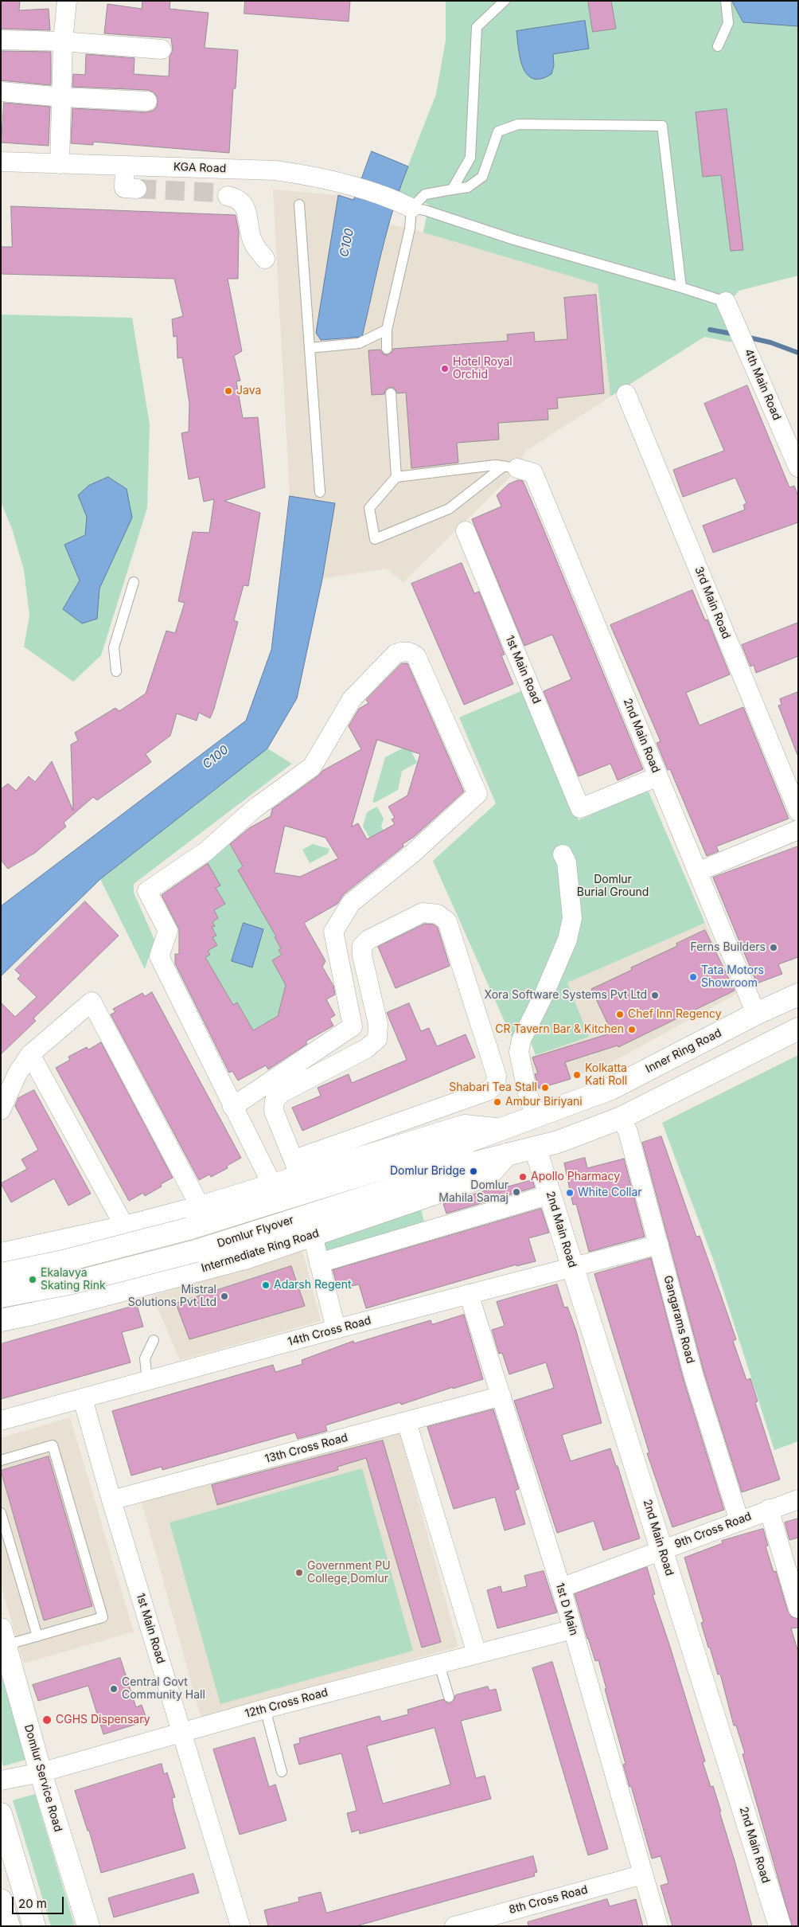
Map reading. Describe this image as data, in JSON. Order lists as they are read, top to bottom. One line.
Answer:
{"streets":{"main road":["2nd Main Road","Inner Ring Road","Domlur Flyover","Intermediate Ring Road","Domlur Service Road"],"street":["KGA Road","4th Main Road","3rd Main Road","1st Main Road","Gangarams Road","14th Cross Road","13th Cross Road","9th Cross Road","1st D Main","12th Cross Road","8th Cross Road"]},"crossings":[["1st Main Road","2nd Main Road"],["1st Main Road","14th Cross Road"],["1st Main Road","13th Cross Road"],["1st Main Road","12th Cross Road"],["2nd Main Road","Inner Ring Road"],["2nd Main Road","14th Cross Road"],["2nd Main Road","9th Cross Road"],["Inner Ring Road","Domlur Flyover"],["Domlur Flyover","Intermediate Ring Road"],["Gangarams Road","14th Cross Road"],["Gangarams Road","9th Cross Road"],["14th Cross Road","1st D Main"],["13th Cross Road","1st D Main"],["9th Cross Road","1st D Main"],["1st D Main","12th Cross Road"],["1st D Main","8th Cross Road"],["12th Cross Road","Domlur Service Road"]],"water":["C100"],"parks":["Domlur Burial Ground"],"places":["Hotel Royal Orchid","Java","Ferns Builders","Tata Motors Showroom","Xora Software Systems Pvt Ltd","Chef Inn Regency","CR Tavern Bar & Kitchen","Kolkatta Kati Roll","Shabari Tea Stall","Ambur Biriyani","Domlur Bridge","Apollo Pharmacy","Domlur Mahila Samaj","White Collar","Ekalavya Skating Rink","Adarsh Regent","Mistral Solutions Pvt Ltd","Government PU College,Domlur","Central Govt Community Hall","CGHS Dispensary"],"scale_bar":"20 m"}
